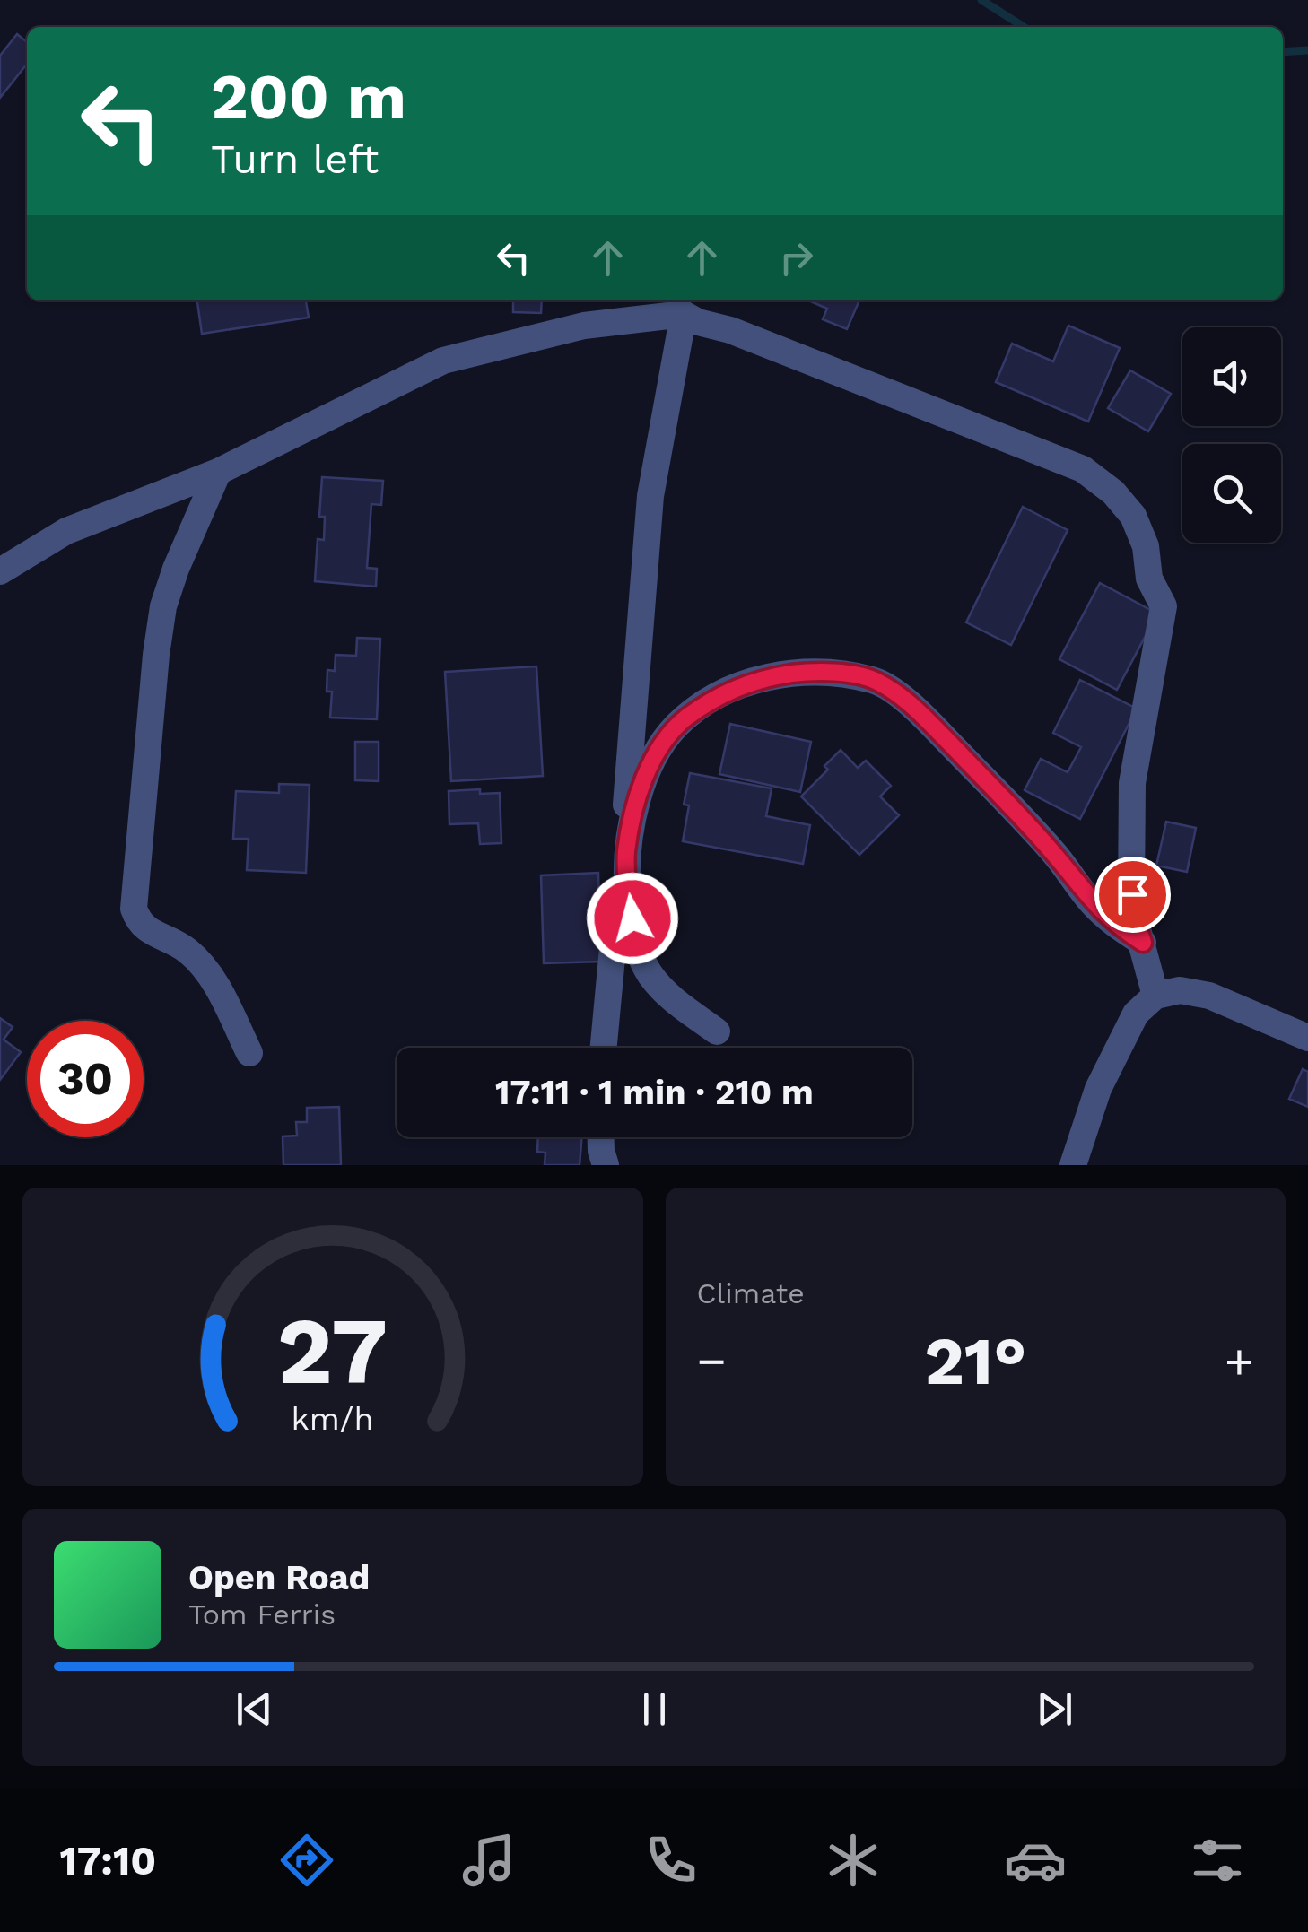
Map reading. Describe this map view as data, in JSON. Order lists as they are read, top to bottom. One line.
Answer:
{"page":{"turn":["200 m","Turn left"],"limit":"30","trip":"17:11 · 1 min · 210 m","tile":"Climate","heat":["−","21°","+"],"song":["Open Road","Tom Ferris"],"tabs":"17:10","gauge":["27","km/h"]}}
